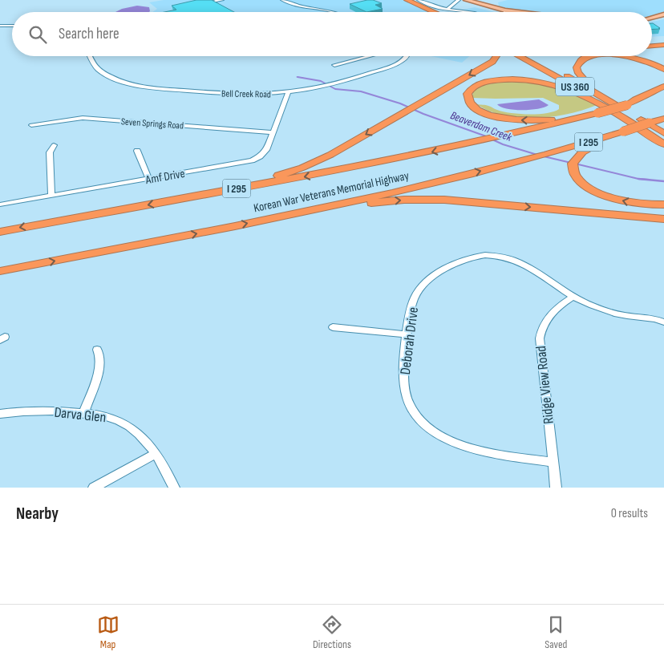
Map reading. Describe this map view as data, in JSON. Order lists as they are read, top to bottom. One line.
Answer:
{"streets":{"highway":["US 360","I 295","Korean War Veterans Memorial Highway"],"street":["Bell Creek Road","Seven Springs Road","Amf Drive","Deborah Drive","Ridge View Road","Darva Glen"]},"crossings":[["US 360","Korean War Veterans Memorial Highway"],["Bell Creek Road","Amf Drive"],["Seven Springs Road","Amf Drive"],["Deborah Drive","Ridge View Road"]],"water":["Beaverdam Creek"],"page":{"search":"Search here","heading":["Nearby","0 results"],"nav":["Map","Directions","Saved"]}}
